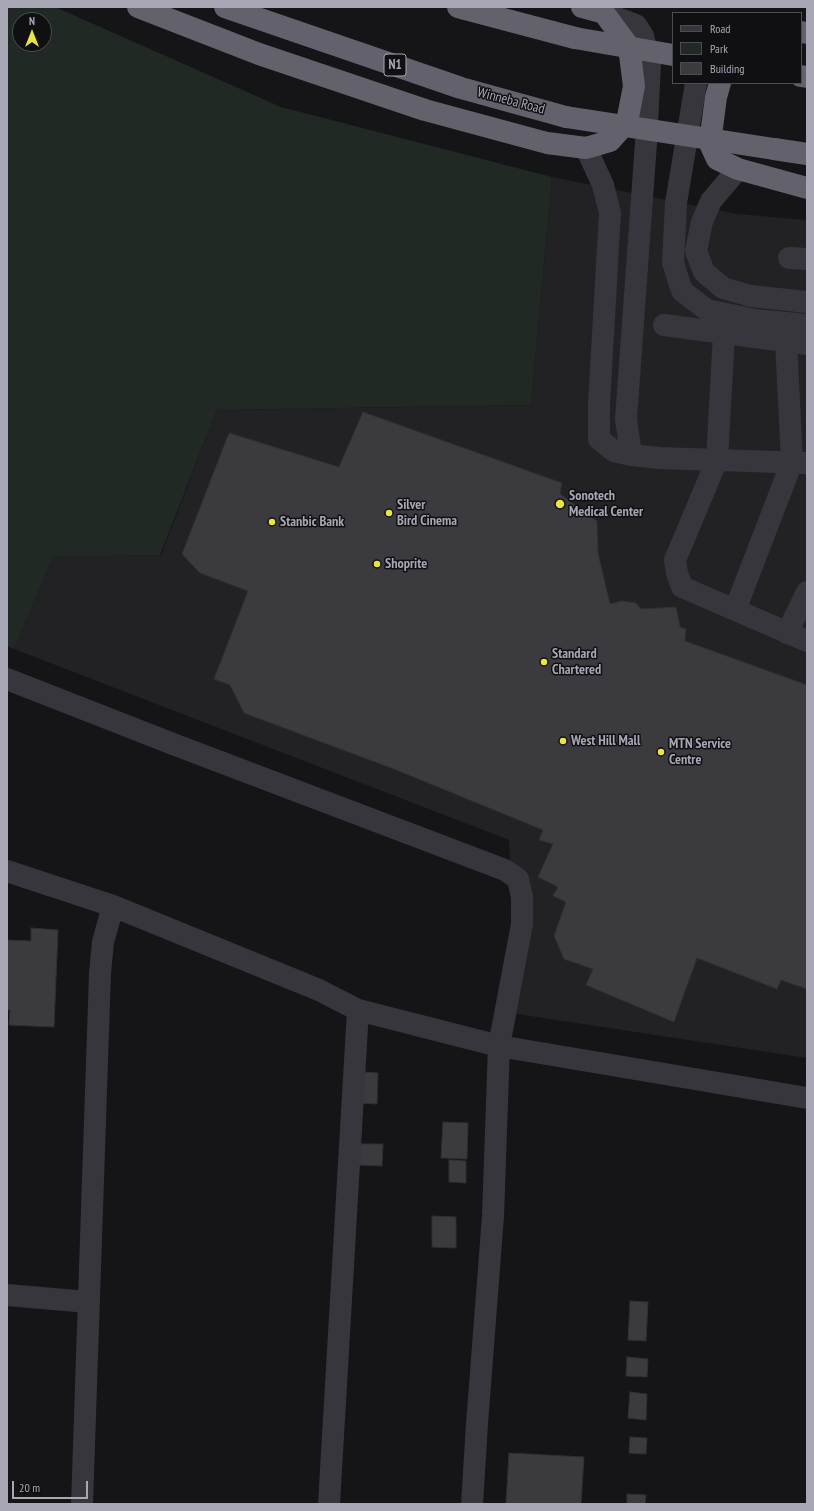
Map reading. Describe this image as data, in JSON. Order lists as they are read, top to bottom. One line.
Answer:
{"streets":{"highway":["N1","Winneba Road"]},"places":["Sonotech Medical Center","Silver Bird Cinema","Stanbic Bank","Shoprite","Standard Chartered","West Hill Mall","MTN Service Centre"],"legend":["Road","Park","Building"],"scale_bar":"20 m","north":"top"}
